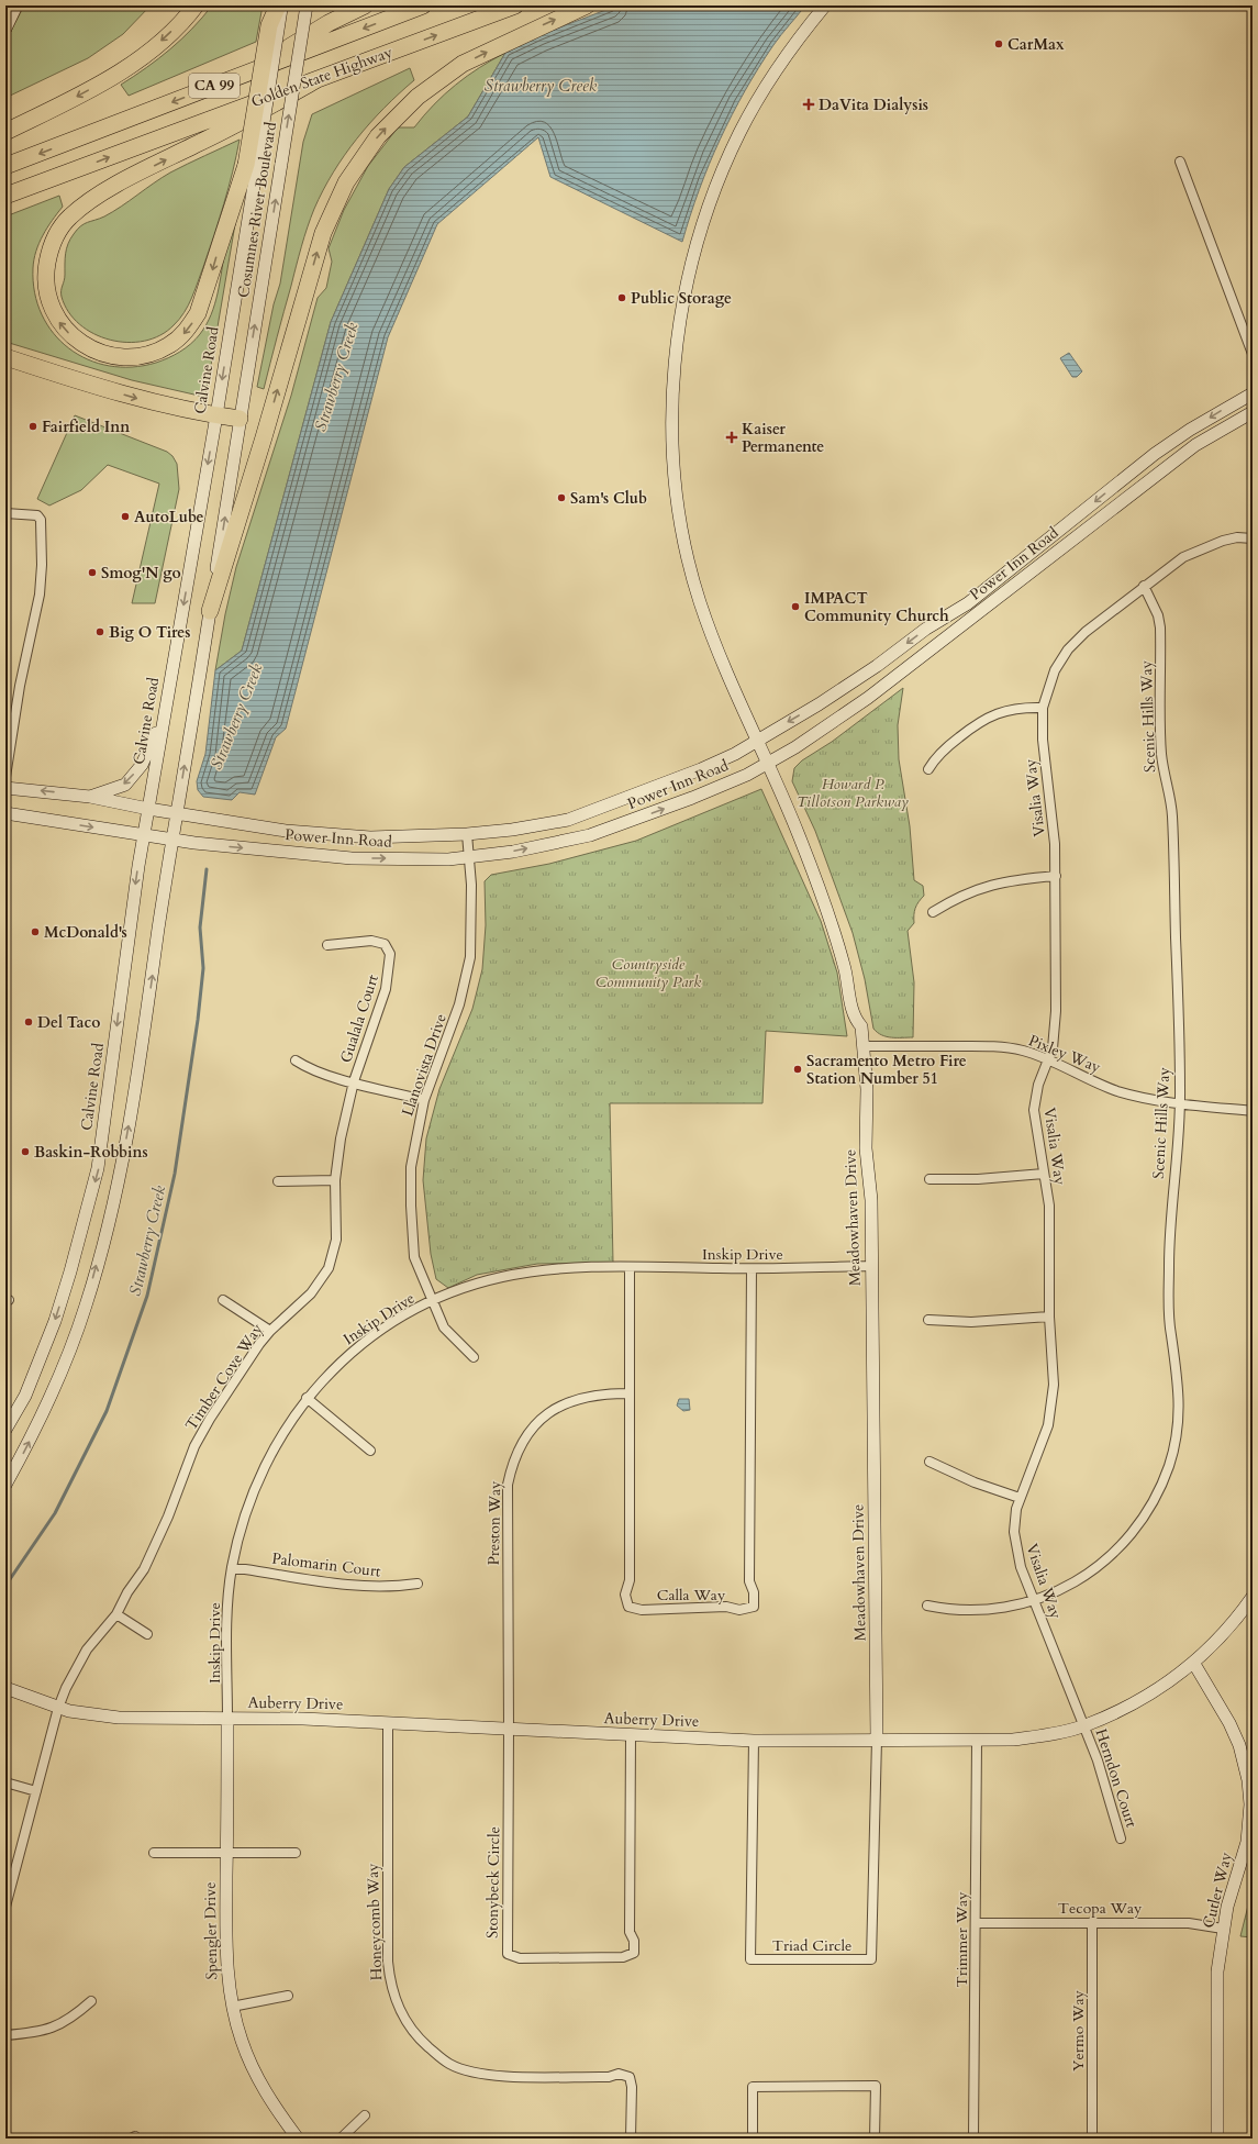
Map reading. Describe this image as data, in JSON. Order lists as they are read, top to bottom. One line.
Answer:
{"streets":{"highway":["Golden State Highway","CA 99"],"main road":["Cosumnes River Boulevard","Calvine Road","Power Inn Road","Meadowhaven Drive","Auberry Drive","Cutler Way","Spengler Drive"],"street":["Scenic Hills Way","Visalia Way","Gualala Court","Pixley Way","Llanovista Drive","Inskip Drive","Timber Cove Way","Preston Way","Palomarin Court","Calla Way","Herndon Court","Stonybeck Circle","Tecopa Way","Honeycomb Way","Trimmer Way","Triad Circle","Yermo Way"]},"crossings":[["Calvine Road","Power Inn Road"],["Power Inn Road","Llanovista Drive"],["Power Inn Road","Meadowhaven Drive"],["Scenic Hills Way","Visalia Way"],["Scenic Hills Way","Pixley Way"],["Visalia Way","Pixley Way"],["Visalia Way","Auberry Drive"],["Visalia Way","Herndon Court"],["Gualala Court","Timber Cove Way"],["Pixley Way","Meadowhaven Drive"],["Llanovista Drive","Inskip Drive"],["Meadowhaven Drive","Inskip Drive"],["Meadowhaven Drive","Auberry Drive"],["Meadowhaven Drive","Triad Circle"],["Inskip Drive","Palomarin Court"],["Inskip Drive","Calla Way"],["Inskip Drive","Auberry Drive"],["Inskip Drive","Spengler Drive"],["Timber Cove Way","Auberry Drive"],["Preston Way","Calla Way"],["Preston Way","Auberry Drive"],["Preston Way","Stonybeck Circle"],["Auberry Drive","Herndon Court"],["Auberry Drive","Stonybeck Circle"],["Auberry Drive","Cutler Way"],["Auberry Drive","Honeycomb Way"],["Auberry Drive","Spengler Drive"],["Auberry Drive","Trimmer Way"],["Auberry Drive","Triad Circle"],["Cutler Way","Tecopa Way"],["Tecopa Way","Trimmer Way"],["Tecopa Way","Yermo Way"]],"one_way":["Cosumnes River Boulevard"],"water":["Strawberry Creek"],"parks":["Howard P. Tillotson Parkway","Countryside Community Park"],"places":{"other":["CarMax","Public Storage","Fairfield Inn","Sam's Club","AutoLube","Smog'N go","IMPACT Community Church","Big O Tires","McDonald's","Del Taco","Sacramento Metro Fire Station Number 51","Baskin-Robbins"],"health":["DaVita Dialysis","Kaiser Permanente"]}}
